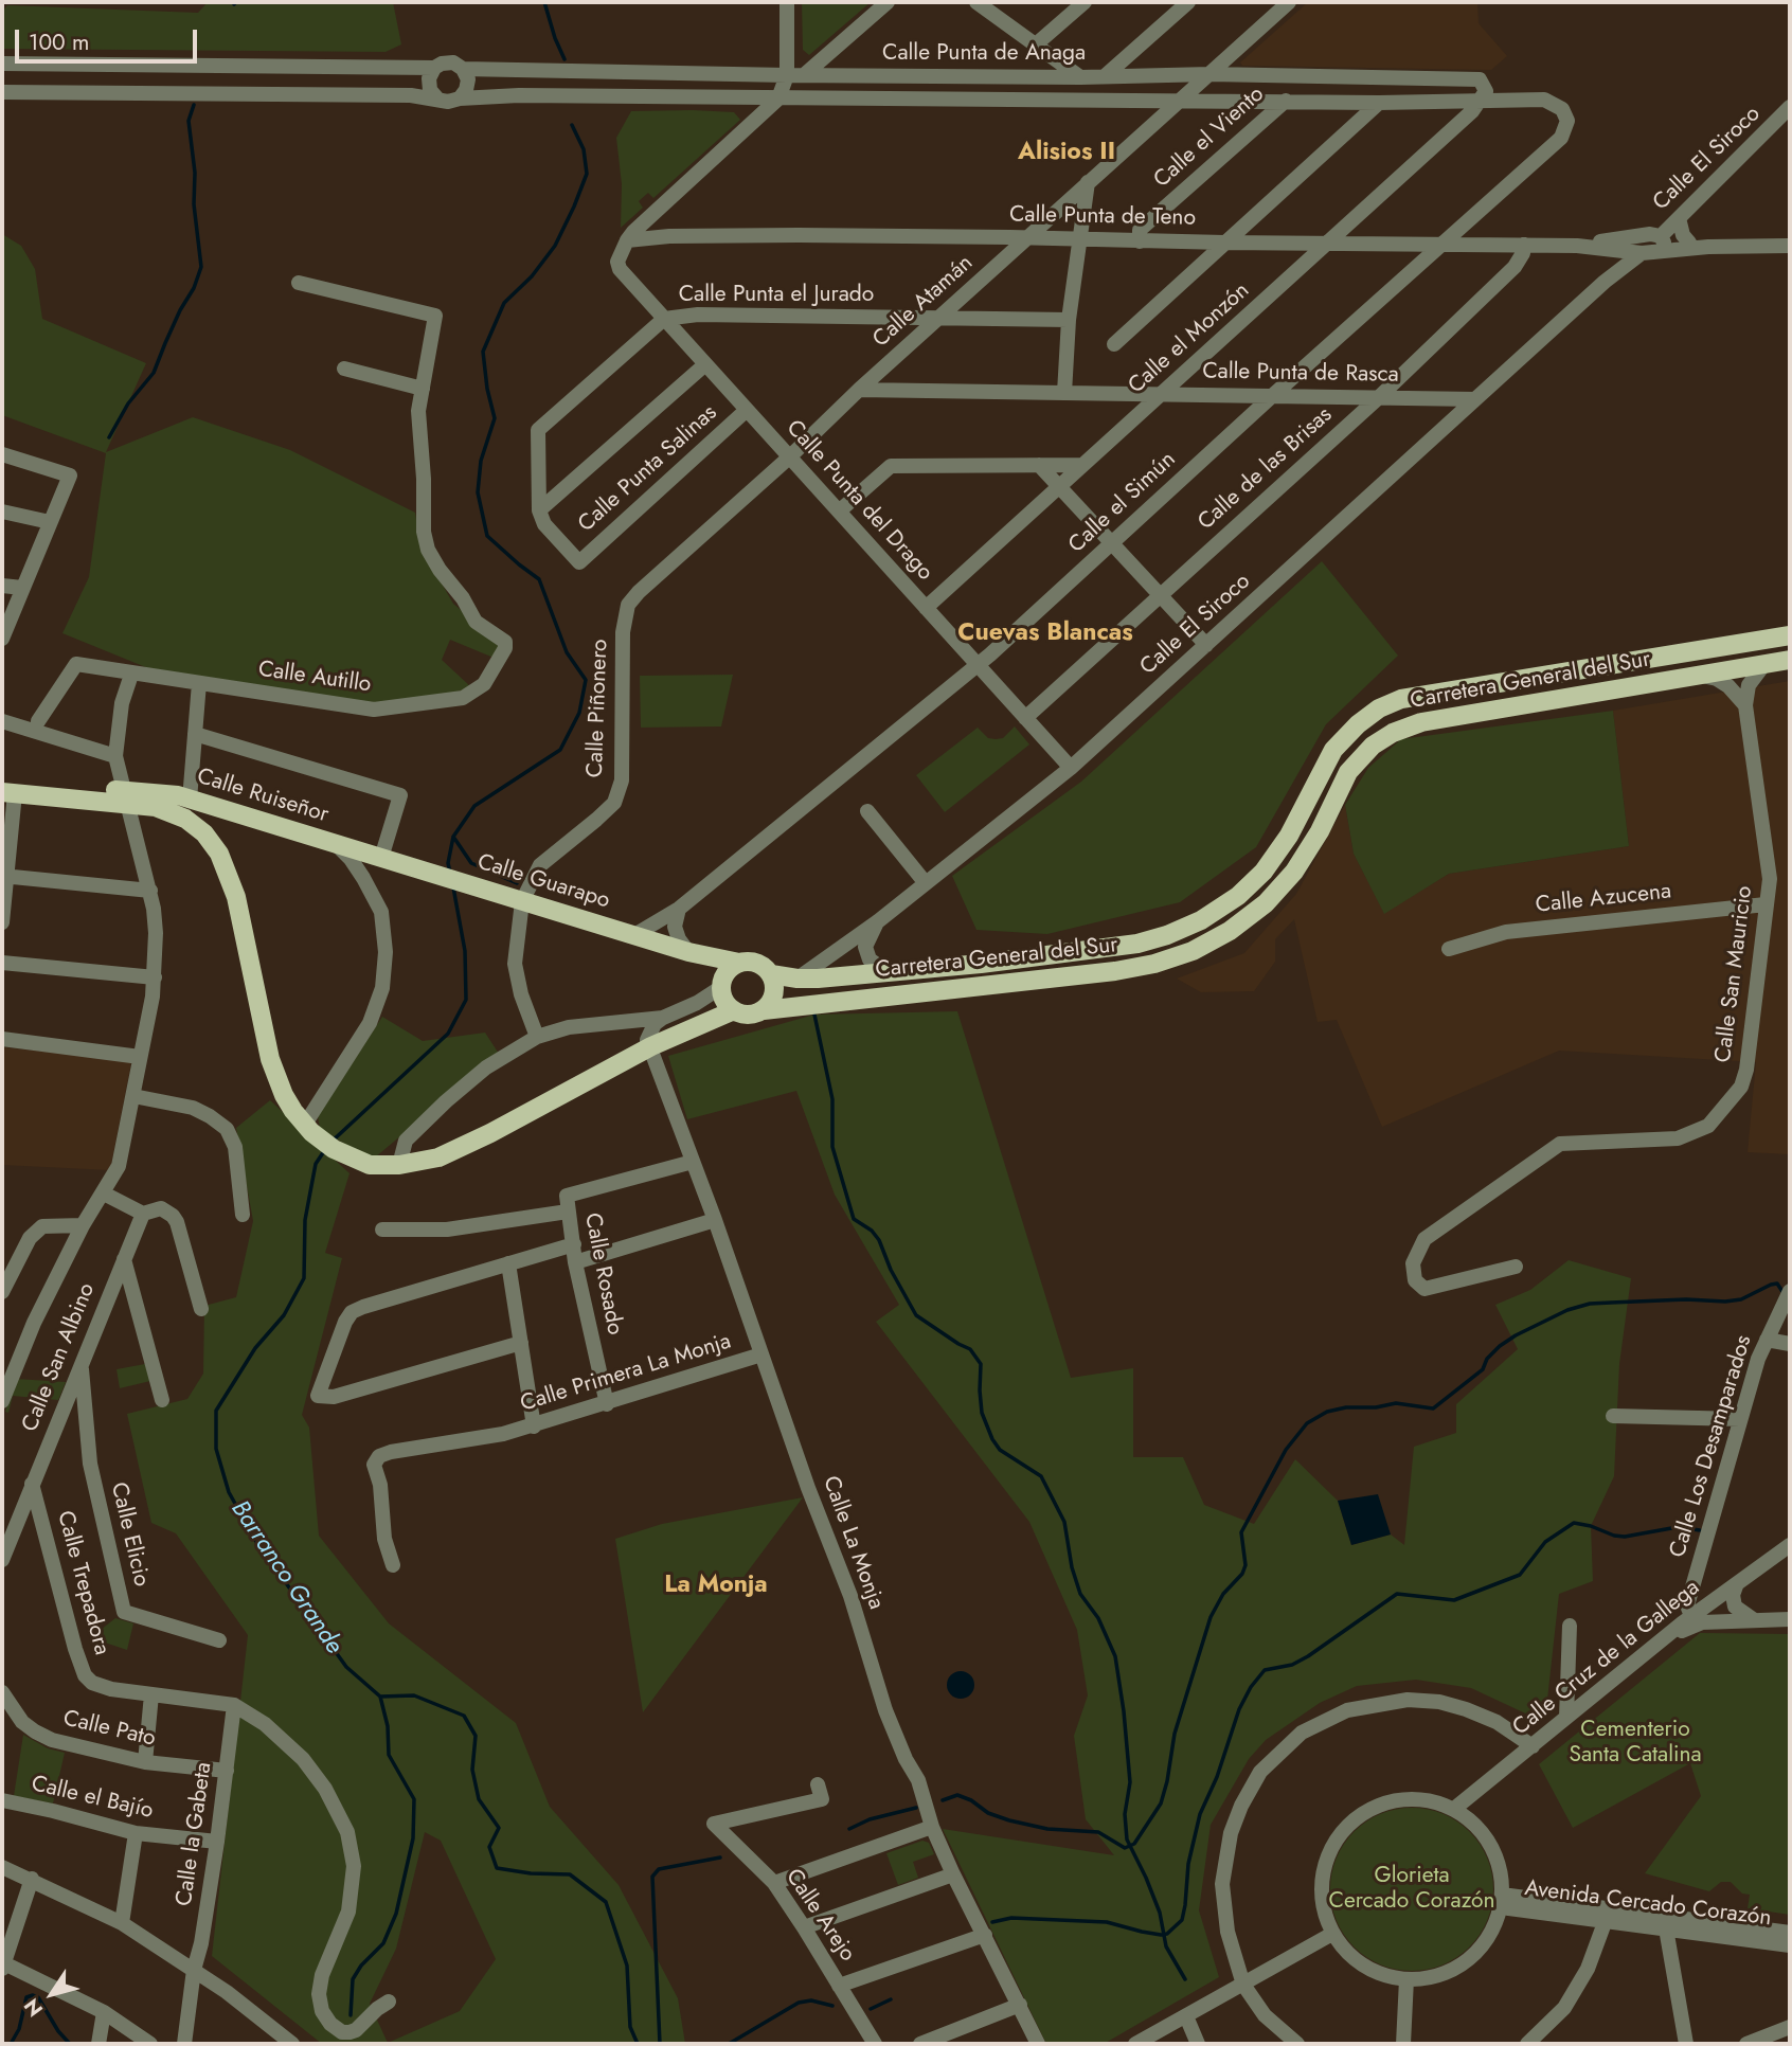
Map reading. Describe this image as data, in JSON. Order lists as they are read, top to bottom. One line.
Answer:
{"streets":{"main road":["Carretera General del Sur","Calle Ruiseñor","Calle Guarapo"],"street":["Calle Punta de Anaga","Calle el Viento","Calle El Siroco","Calle Punta de Teno","Calle Punta el Jurado","Calle Atamán","Calle el Monzón","Calle Punta de Rasca","Calle Punta Salinas","Calle de las Brisas","Calle Punta del Drago","Calle el Simún","Calle Autillo","Calle Piñonero","Calle Azucena","Calle San Mauricio","Calle Rosado","Calle San Albino","Calle Primera La Monja","Calle Los Desamparados","Calle Elicio","Calle La Monja","Calle Trepadora","Calle Cruz de la Gallega","Calle Pato","Calle el Bajío","Calle la Gabeta","Avenida Cercado Corazón","Calle Arejo"]},"crossings":[["Calle Punta de Anaga","Calle el Viento"],["Calle Punta de Anaga","Calle Atamán"],["Calle Punta de Anaga","Calle el Monzón"],["Calle Punta de Anaga","Calle el Simún"],["Calle el Viento","Calle Punta de Teno"],["Calle El Siroco","Calle Punta de Teno"],["Calle El Siroco","Calle Punta de Rasca"],["Calle El Siroco","Calle Punta del Drago"],["Calle El Siroco","Carretera General del Sur"],["Calle Punta de Teno","Calle Atamán"],["Calle Punta de Teno","Calle el Monzón"],["Calle Punta de Teno","Calle de las Brisas"],["Calle Punta de Teno","Calle Punta del Drago"],["Calle Punta de Teno","Calle el Simún"],["Calle Punta el Jurado","Calle Atamán"],["Calle Punta el Jurado","Calle Punta del Drago"],["Calle Atamán","Calle Punta de Rasca"],["Calle Atamán","Calle Punta del Drago"],["Calle Atamán","Calle Piñonero"],["Calle el Monzón","Calle Punta de Rasca"],["Calle el Monzón","Calle Punta del Drago"],["Calle Punta de Rasca","Calle de las Brisas"],["Calle Punta de Rasca","Calle el Simún"],["Calle Punta Salinas","Calle Punta del Drago"],["Calle de las Brisas","Calle Punta del Drago"],["Calle Punta del Drago","Calle el Simún"],["Calle el Simún","Calle Guarapo"],["Carretera General del Sur","Calle Guarapo"],["Carretera General del Sur","Calle San Mauricio"],["Calle Piñonero","Calle Guarapo"],["Calle Ruiseñor","Calle Guarapo"],["Calle Azucena","Calle San Mauricio"],["Calle Rosado","Calle Primera La Monja"],["Calle San Albino","Calle Elicio"],["Calle San Albino","Calle Trepadora"],["Calle Primera La Monja","Calle La Monja"],["Calle Los Desamparados","Calle Cruz de la Gallega"],["Calle Trepadora","Calle la Gabeta"],["Calle Cruz de la Gallega","Avenida Cercado Corazón"],["Calle Pato","Calle la Gabeta"],["Calle el Bajío","Calle la Gabeta"]],"districts":["Alisios II","Cuevas Blancas","La Monja"],"water":["Barranco Grande"],"parks":["Cementerio Santa Catalina","Glorieta Cercado Corazón"],"scale_bar":"100 m","north":"bottom left"}
